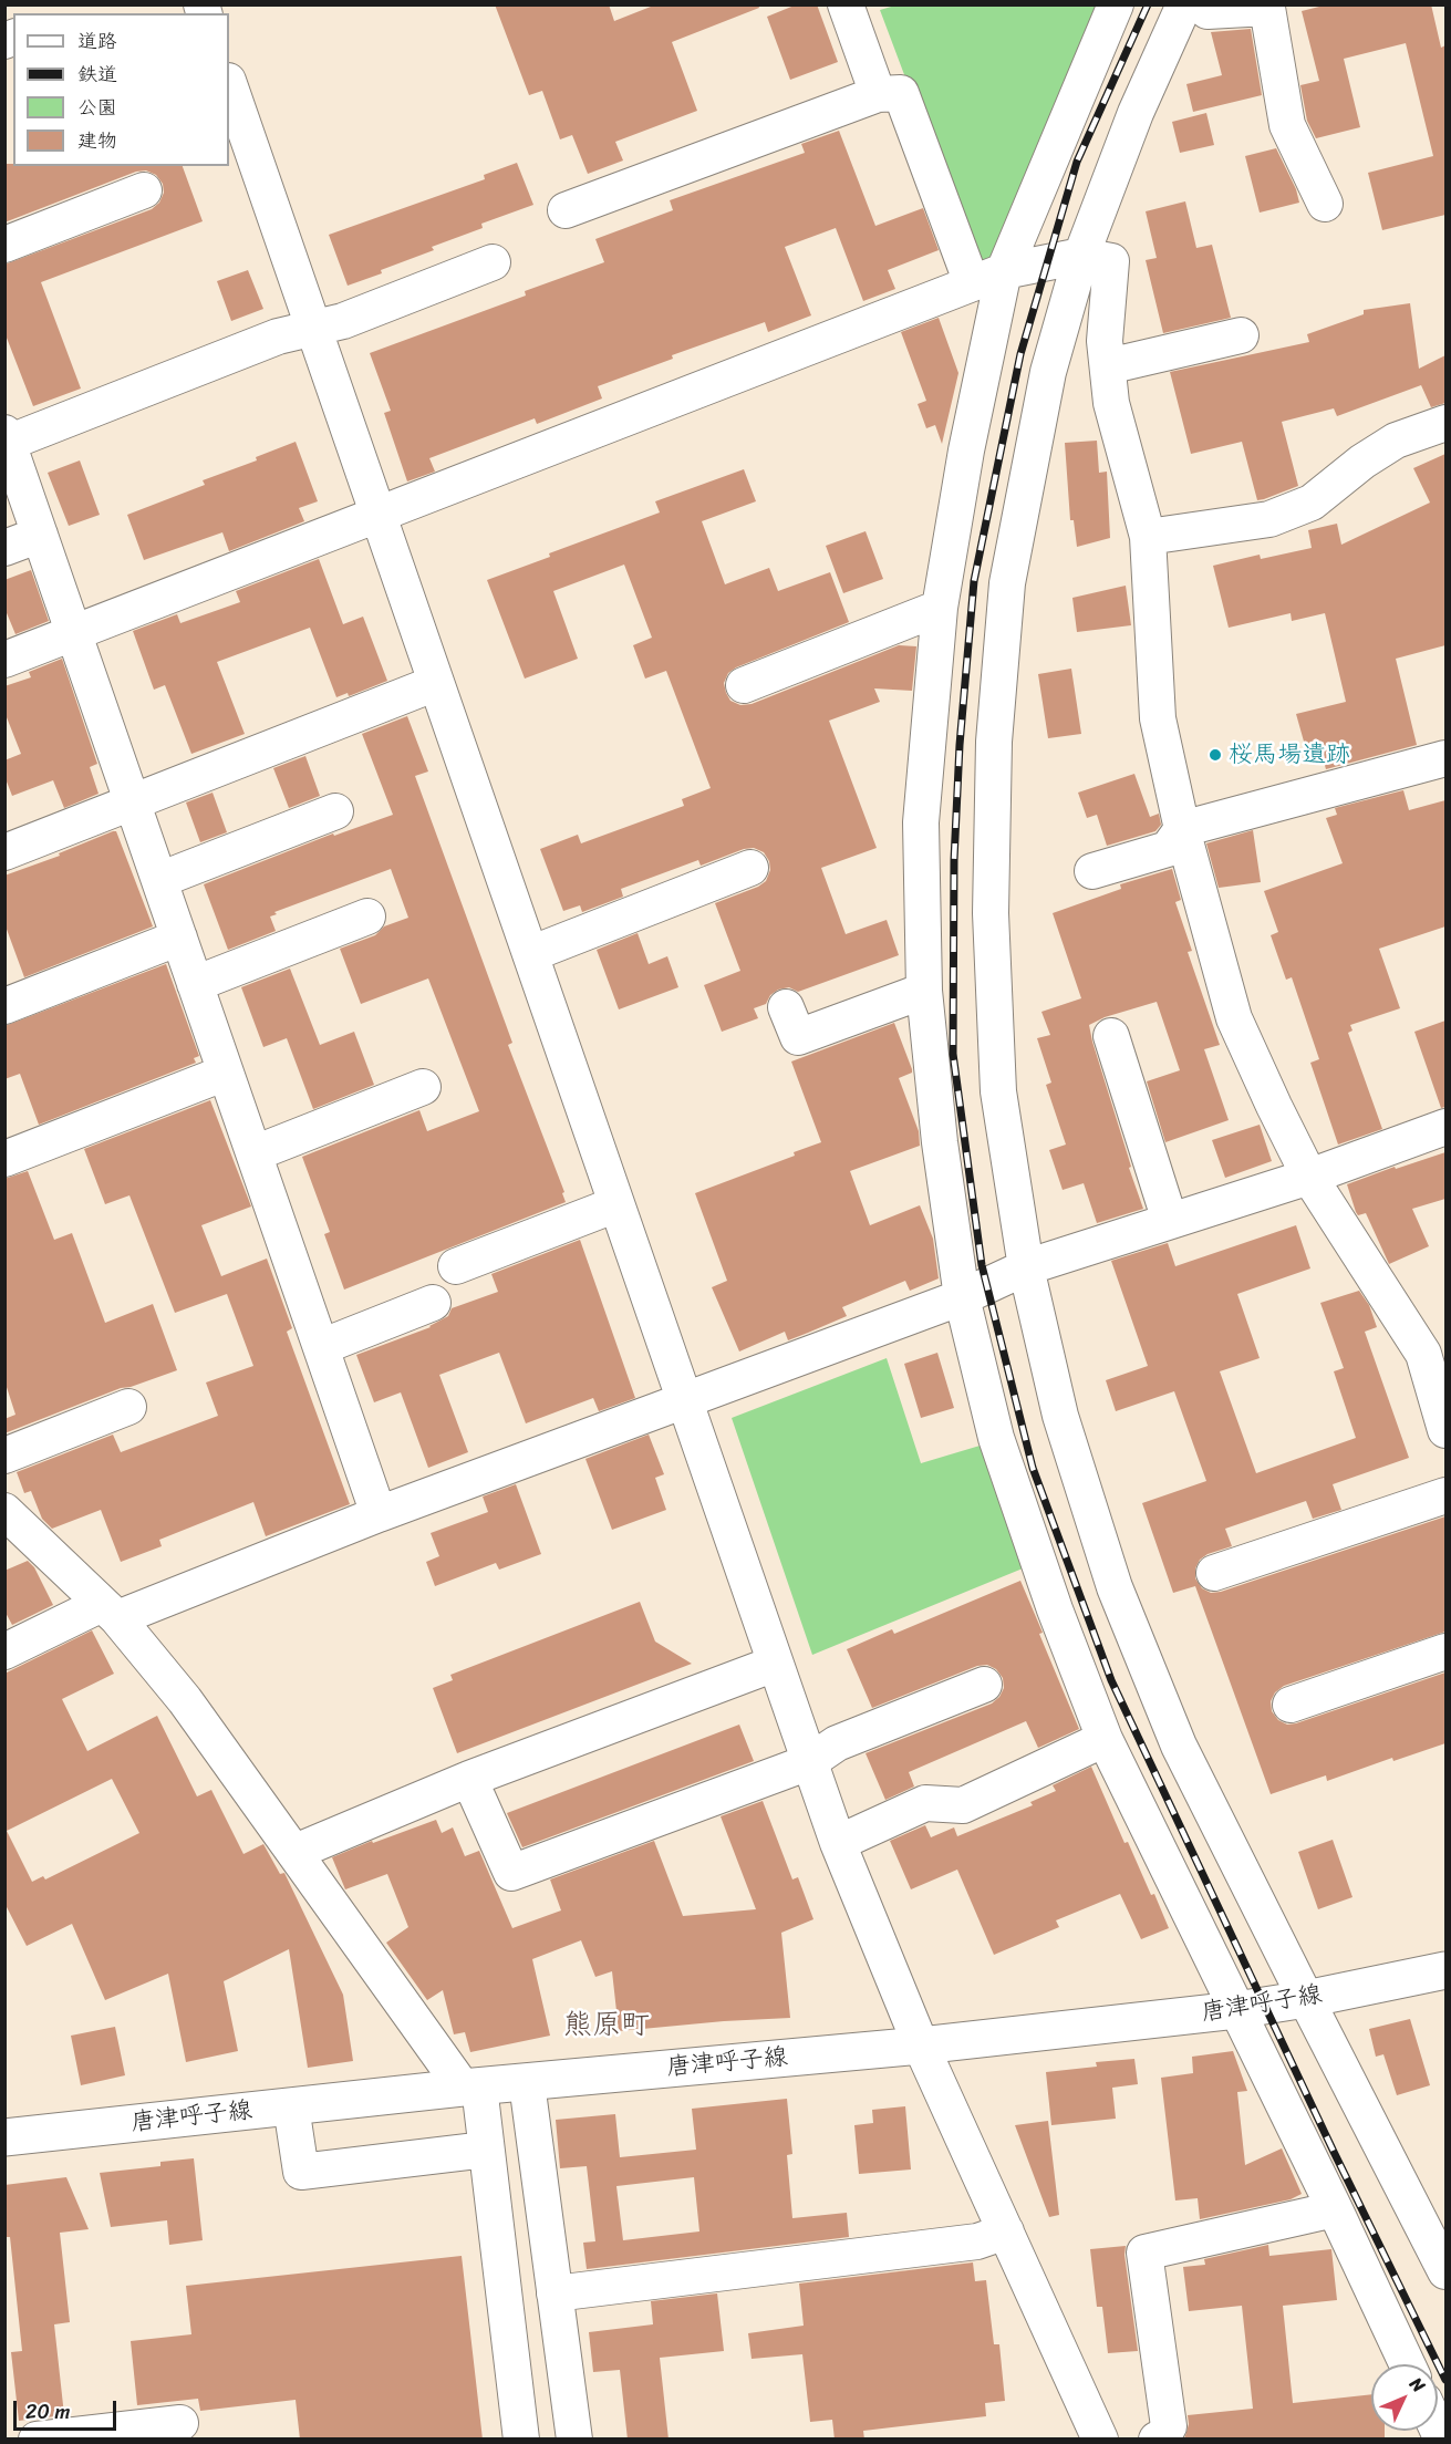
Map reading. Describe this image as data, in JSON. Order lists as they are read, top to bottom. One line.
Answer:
{"streets":{"main road":["唐津呼子線"]},"districts":["熊原町"],"places":["桜馬場遺跡"],"legend":["道路","鉄道","公園","建物"],"scale_bar":"20 m","north":"top right"}
